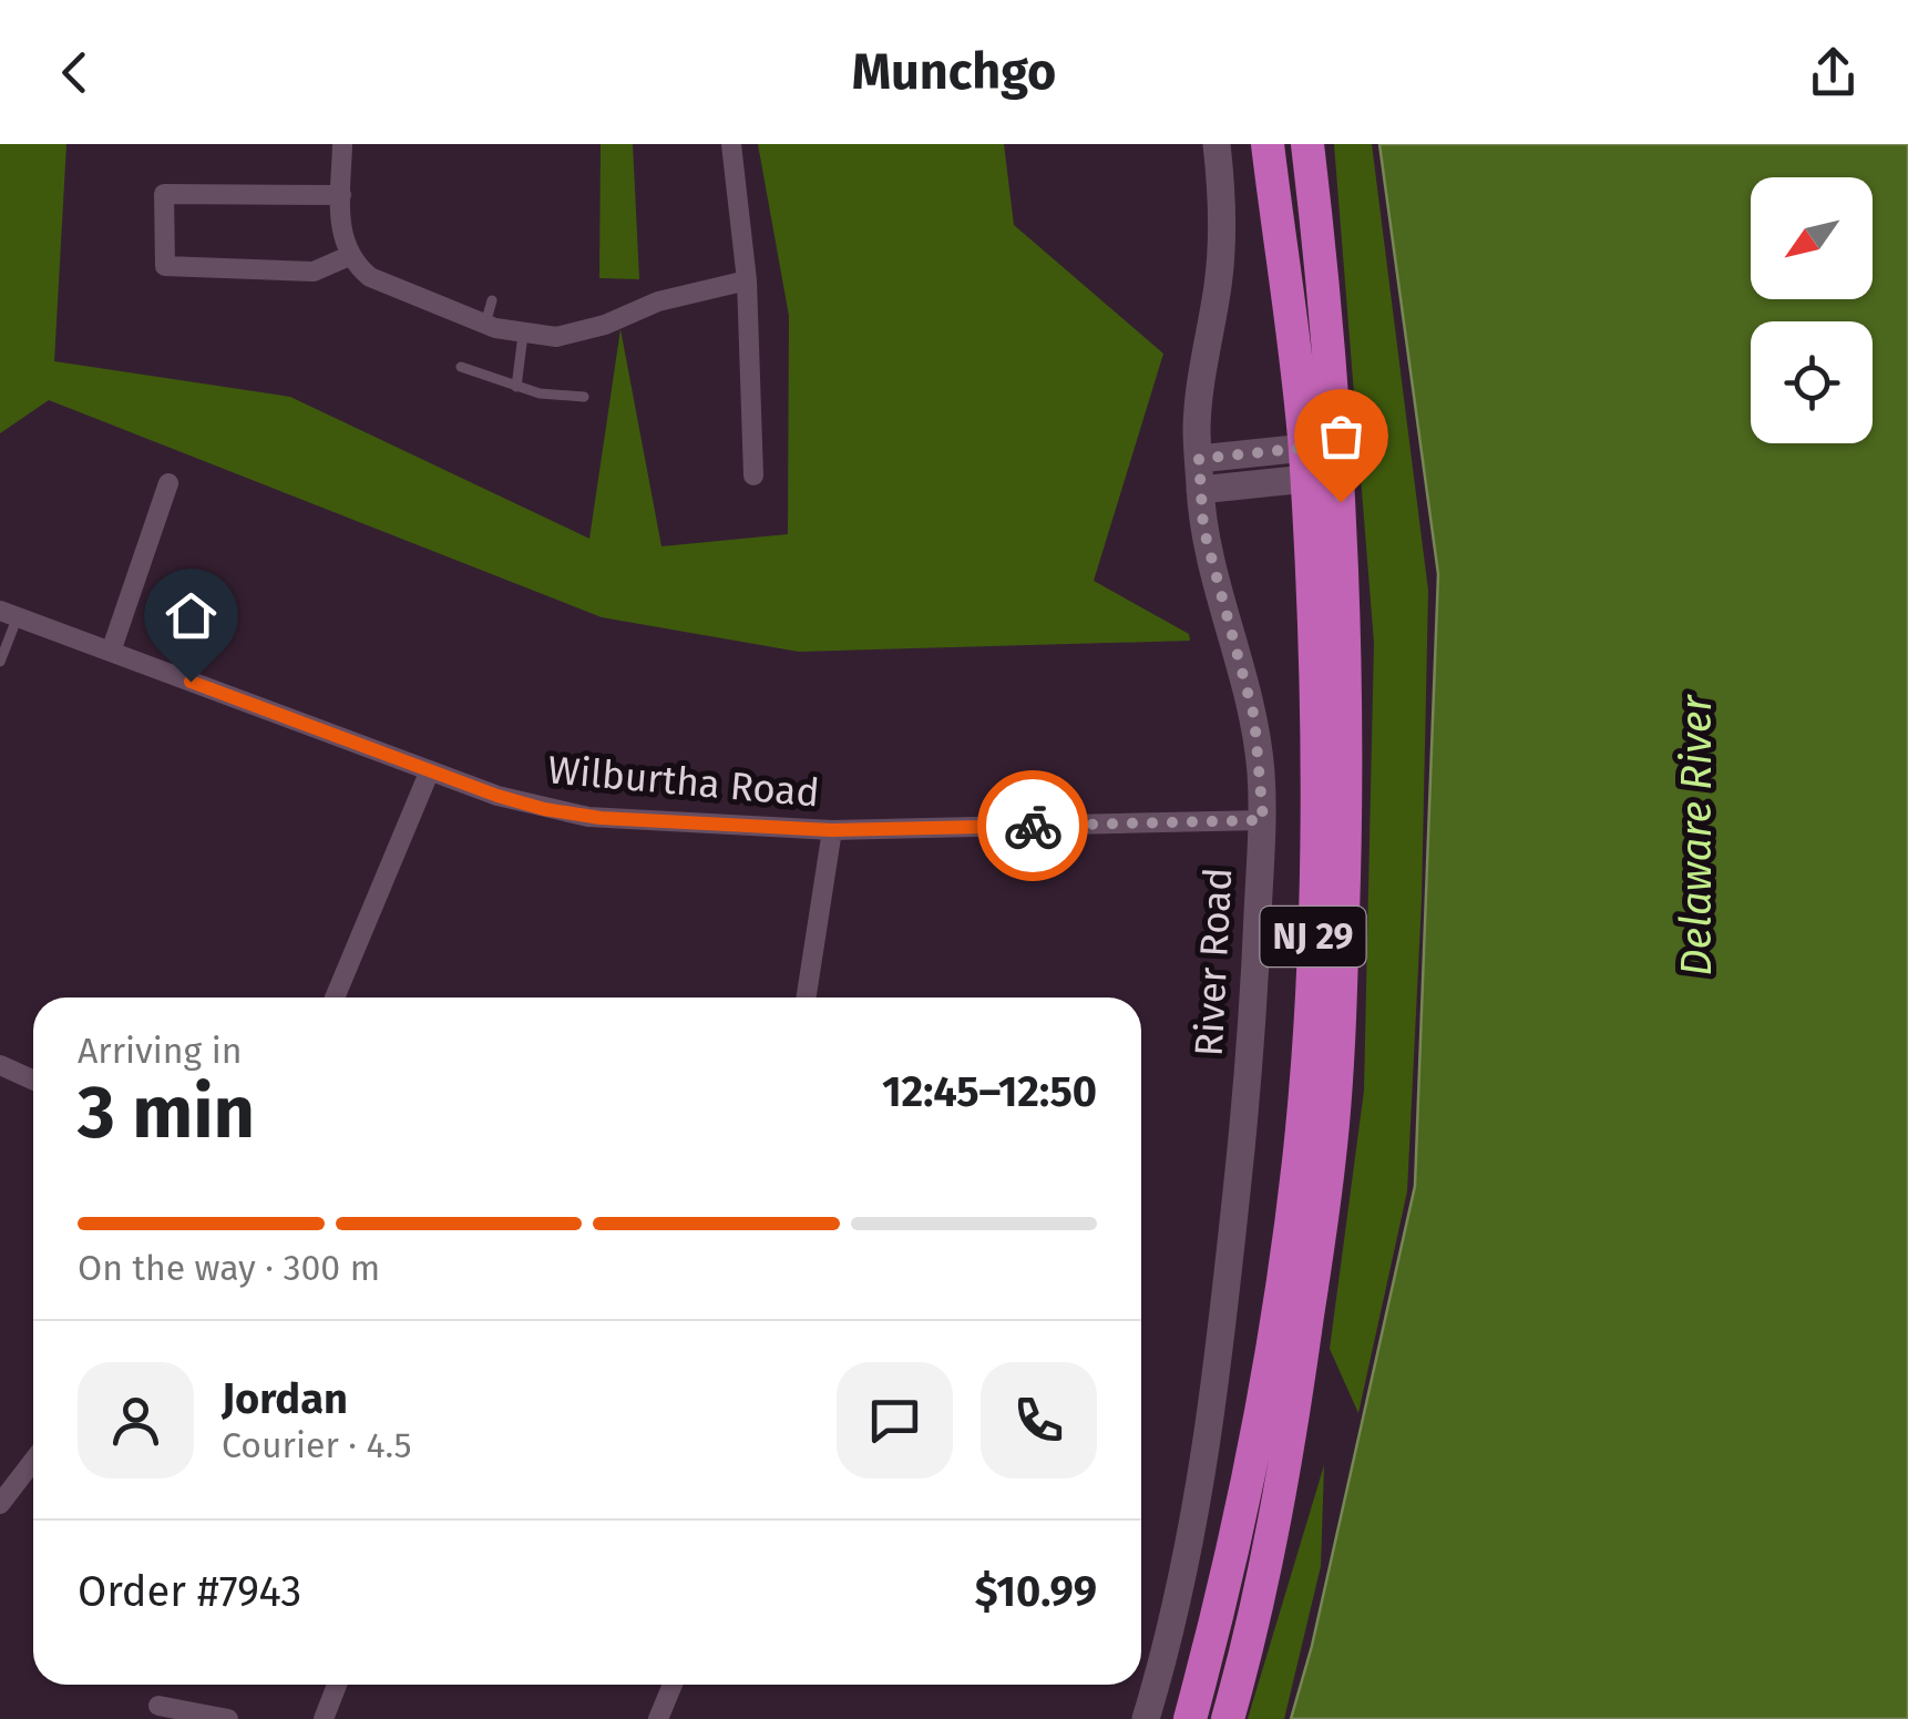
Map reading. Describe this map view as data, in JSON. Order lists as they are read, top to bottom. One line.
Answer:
{"streets":{"highway":["NJ 29"],"street":["Wilburtha Road","River Road"]},"crossings":[["Wilburtha Road","River Road"]],"water":["Delaware River"],"north":"bottom left","page":{"header":"Munchgo","heading":["3 min","Arriving in","12:45–12:50"],"panel":["Jordan","Courier · 4.5","Order #7943","$10.99"],"bar":"On the way · 300 m"}}
